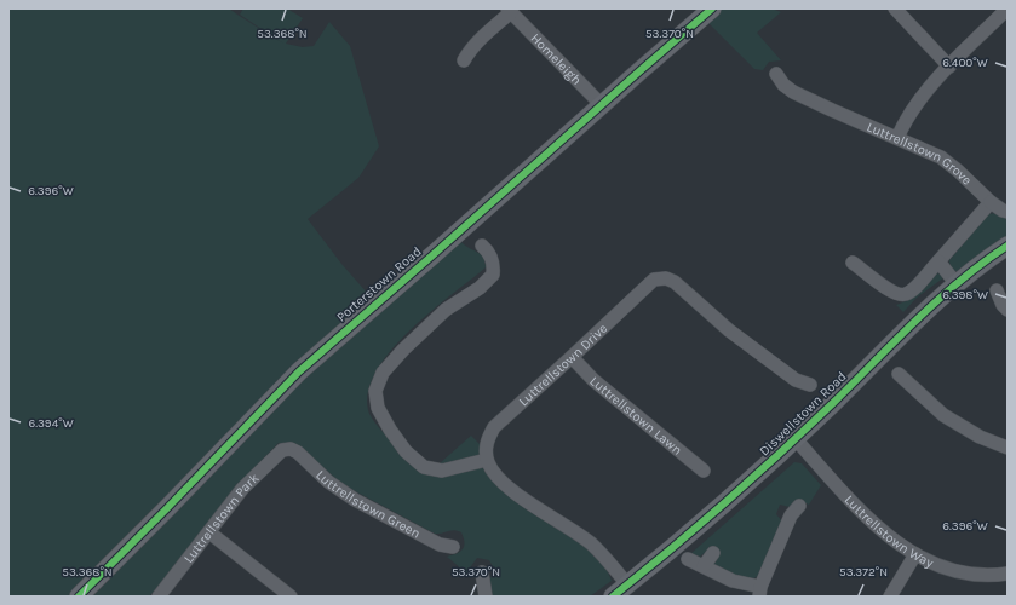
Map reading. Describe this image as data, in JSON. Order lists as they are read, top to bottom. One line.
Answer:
{"streets":{"street":["Homeleigh","Luttrellstown Grove","Porterstown Road","Luttrellstown Drive","Diswellstown Road","Luttrellstown Lawn","Luttrellstown Green","Luttrellstown Park","Luttrellstown Way"]},"crossings":[["Homeleigh","Porterstown Road"],["Luttrellstown Drive","Luttrellstown Lawn"],["Diswellstown Road","Luttrellstown Way"],["Luttrellstown Green","Luttrellstown Park"]],"coordinates":["53.368°N","53.370°N","6.400°W","6.396°W","6.398°W","6.394°W","53.372°N"]}
